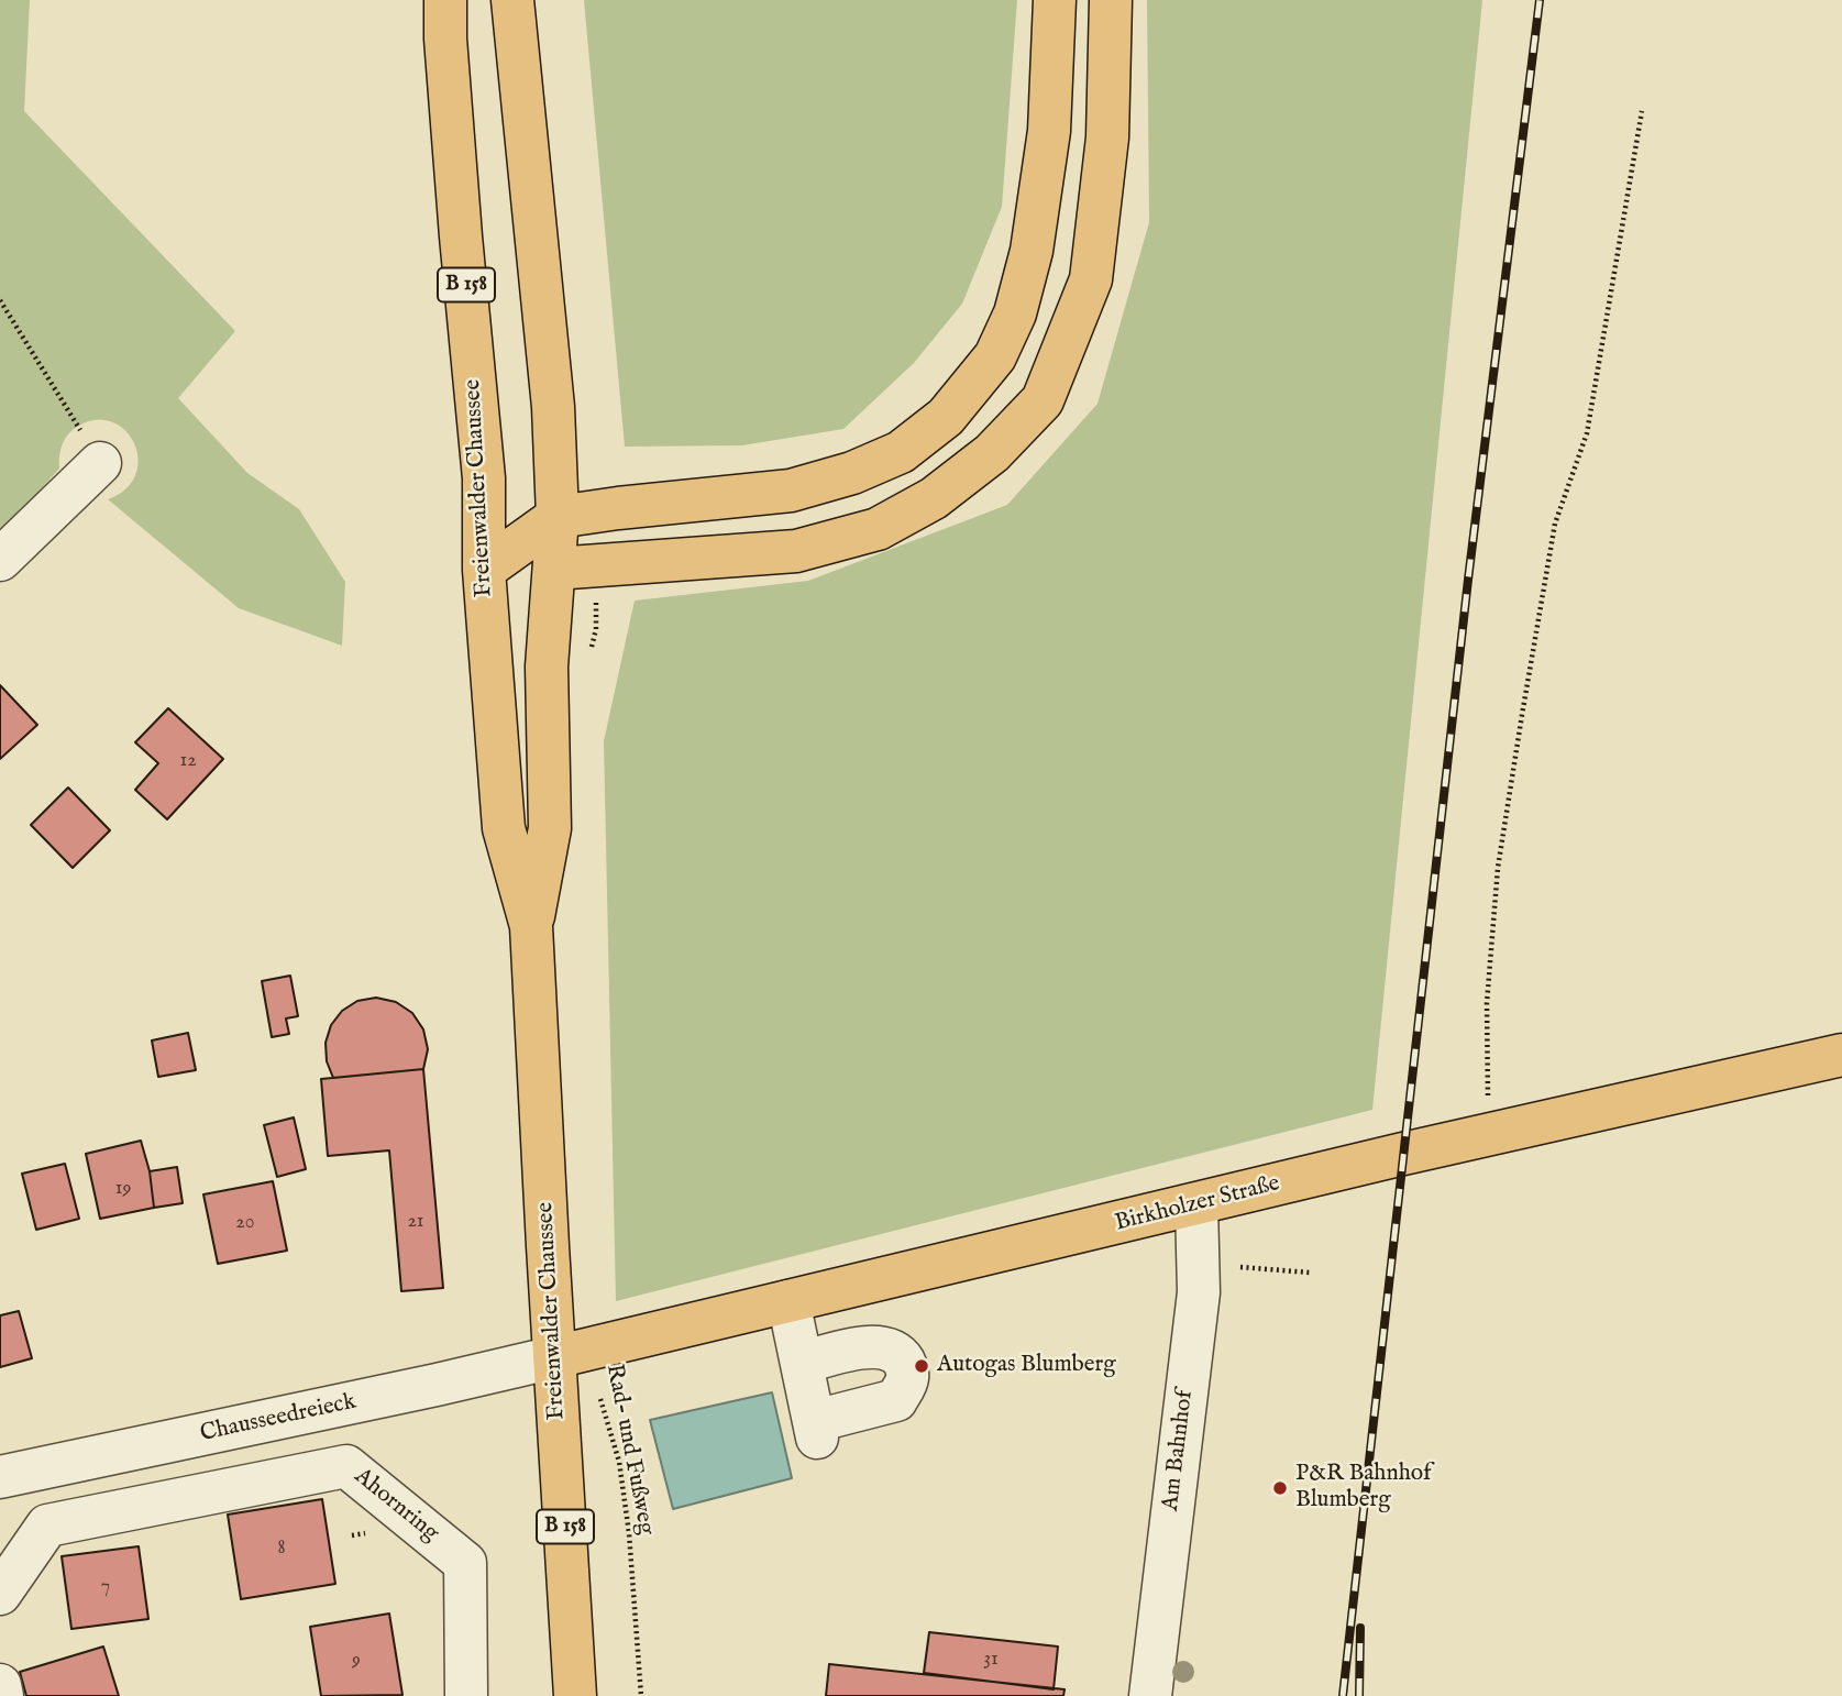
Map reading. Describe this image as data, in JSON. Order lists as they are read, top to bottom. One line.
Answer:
{"streets":{"main road":["B 158","Freienwalder Chaussee","Birkholzer Straße"],"street":["Chausseedreieck","Am Bahnhof","Ahornring"],"path":["Rad- und Fußweg"]},"crossings":[["Freienwalder Chaussee","Birkholzer Straße"],["Freienwalder Chaussee","Chausseedreieck"],["Freienwalder Chaussee","Rad- und Fußweg"],["Birkholzer Straße","Chausseedreieck"],["Birkholzer Straße","Rad- und Fußweg"],["Birkholzer Straße","Am Bahnhof"],["Chausseedreieck","Rad- und Fußweg"]],"places":["Autogas Blumberg","P&R Bahnhof Blumberg"],"house_numbers":["12","19","21","20","8","7","31","9"]}
